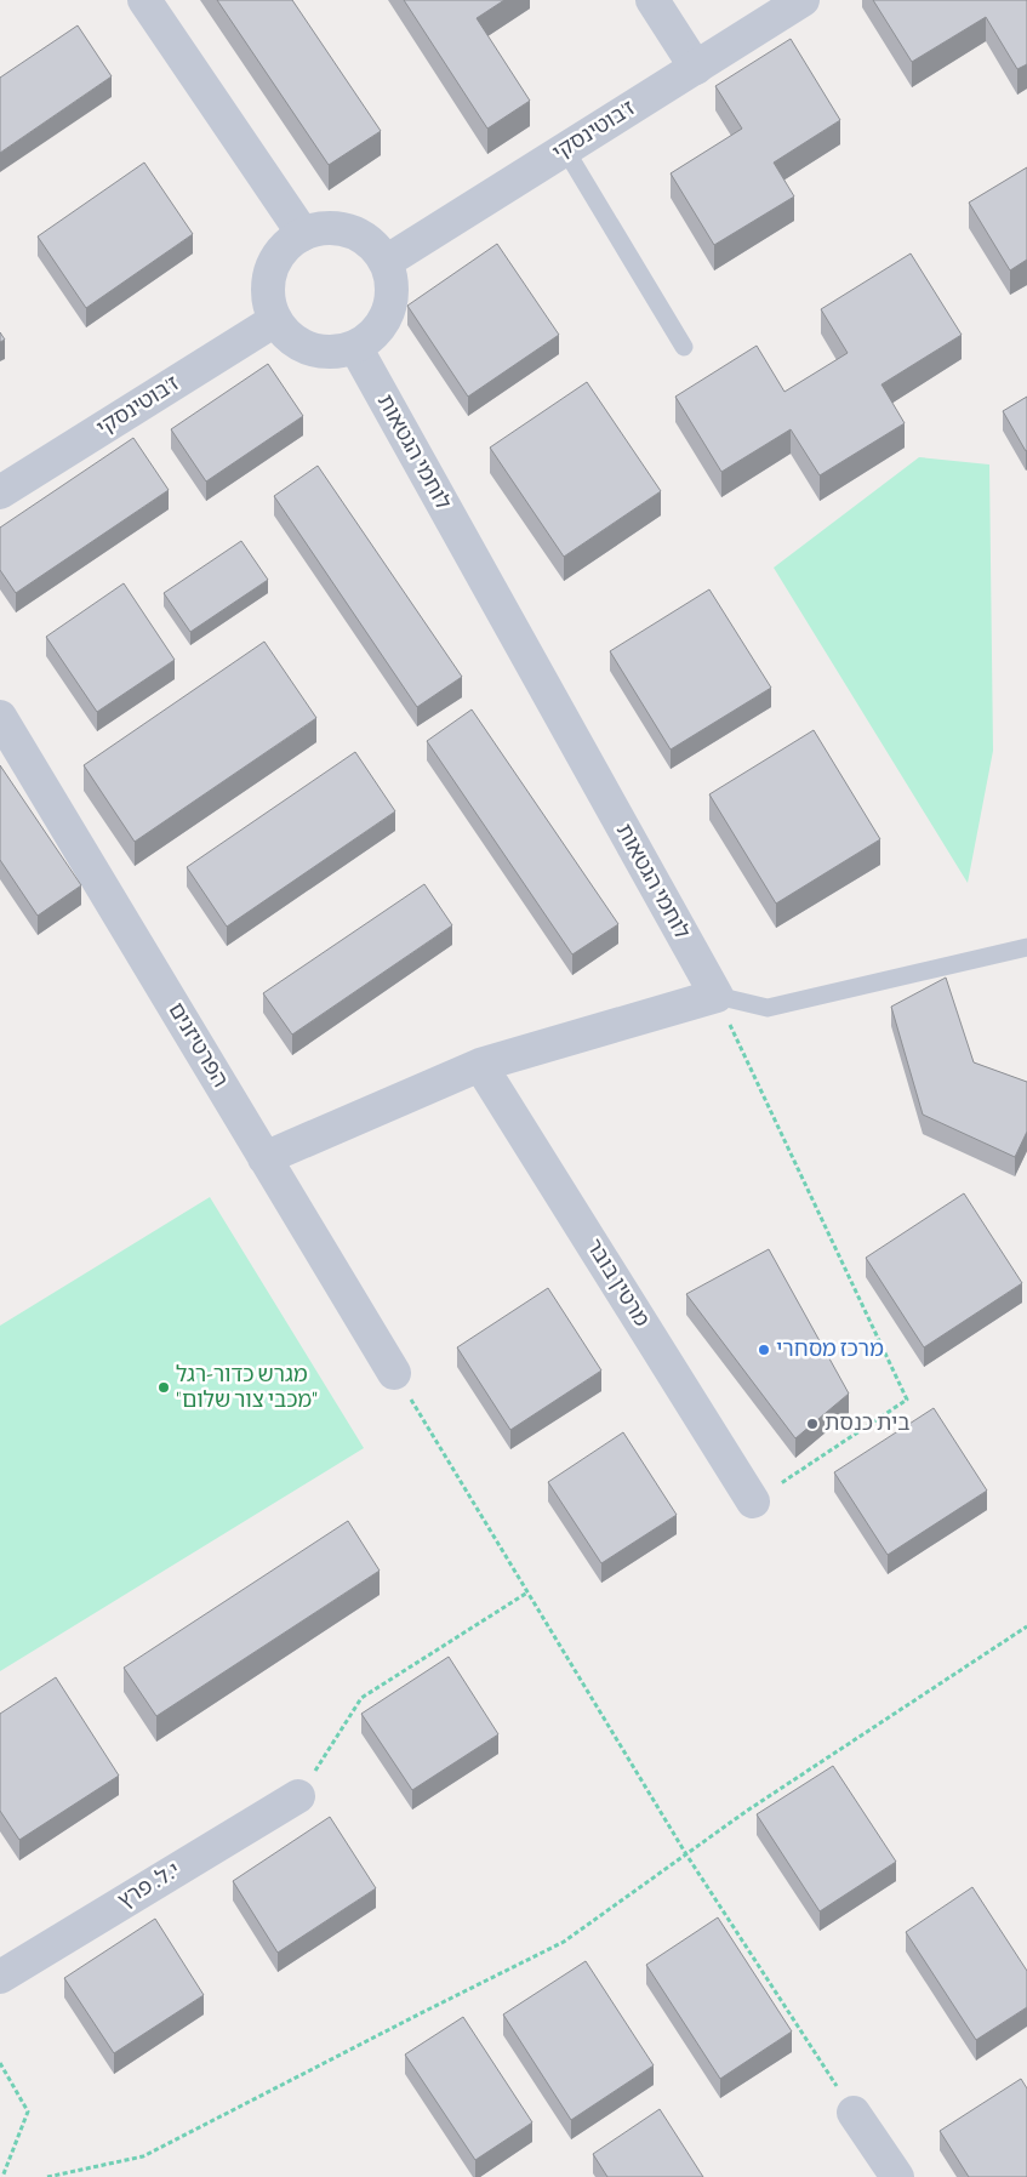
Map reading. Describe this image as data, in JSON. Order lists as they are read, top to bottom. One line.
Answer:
{"streets":{"street":["ז'בוטינסקי","לוחמי הגטאות","הפרטיזנים","מרטין בובר","י.ל. פרץ"]},"crossings":[["ז'בוטינסקי","לוחמי הגטאות"]],"places":["מרכז מסחרי","מגרש כדור-רגל \"מכבי צור שלום\"","בית כנסת"]}
